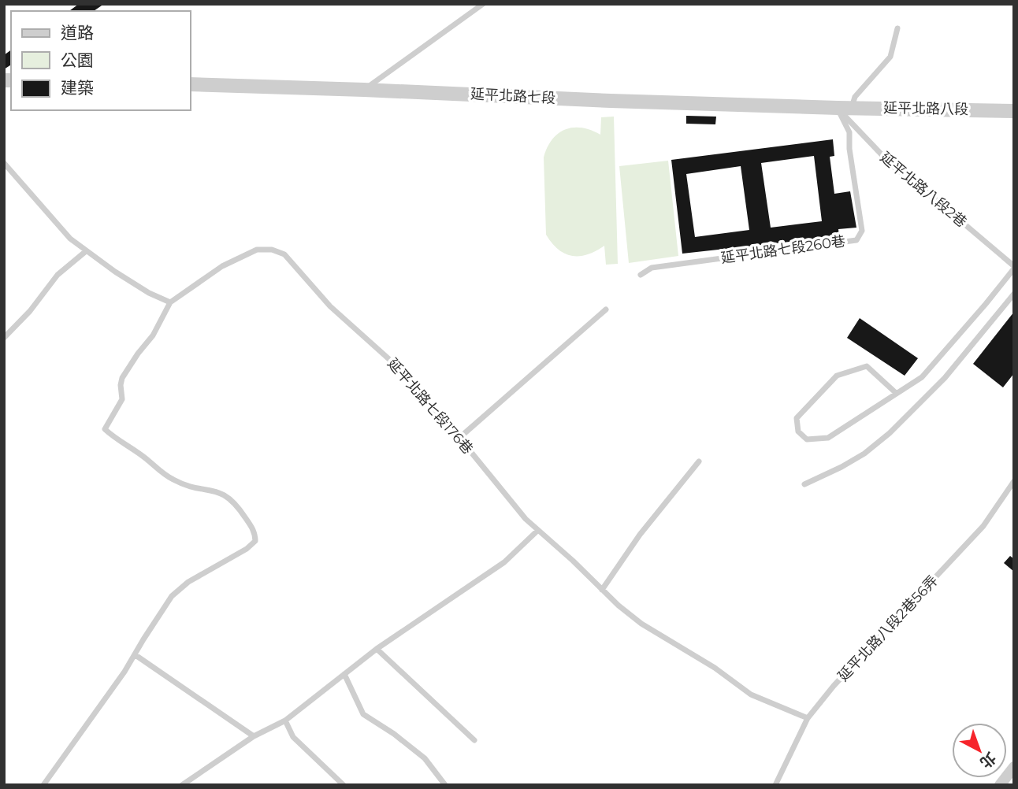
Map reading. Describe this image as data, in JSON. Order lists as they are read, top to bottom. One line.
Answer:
{"streets":{"street":["延平北路七段","延平北路八段"],"lane":["延平北路八段2巷","延平北路七段260巷","延平北路七段176巷","延平北路八段2巷56弄"]},"crossings":[["延平北路七段","延平北路八段"],["延平北路七段","延平北路八段2巷"],["延平北路七段","延平北路七段260巷"],["延平北路八段","延平北路八段2巷"],["延平北路八段","延平北路七段260巷"],["延平北路八段2巷","延平北路七段260巷"],["延平北路七段176巷","延平北路八段2巷56弄"]],"legend":["道路","公園","建築"],"north":"bottom right"}
